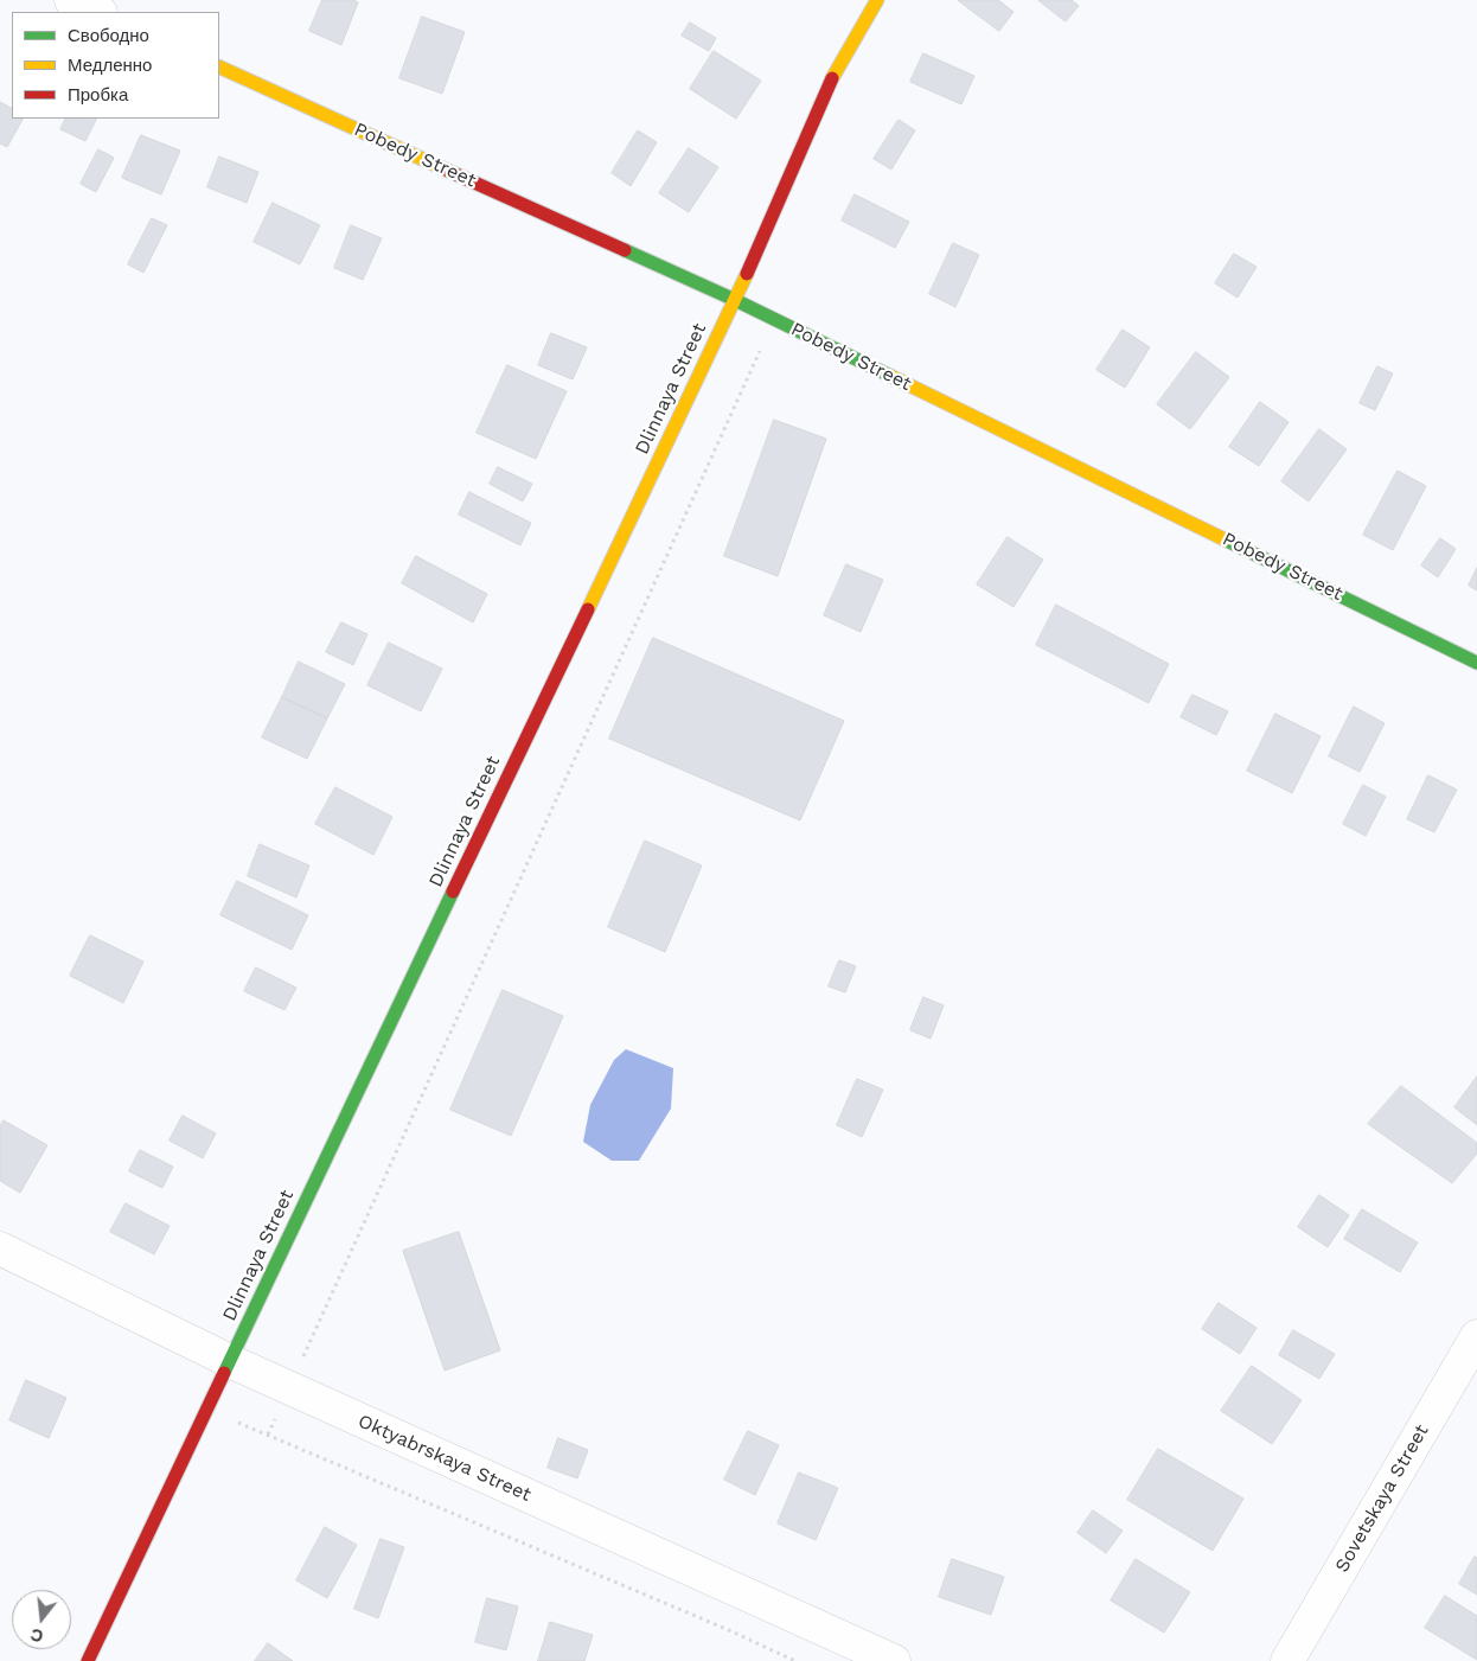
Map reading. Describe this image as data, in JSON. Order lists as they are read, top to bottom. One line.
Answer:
{"streets":{"street":["Pobedy Street","Dlinnaya Street","Oktyabrskaya Street","Sovetskaya Street"]},"crossings":[["Pobedy Street","Dlinnaya Street"],["Dlinnaya Street","Oktyabrskaya Street"]],"legend":["Свободно","Медленно","Пробка"],"north":"bottom"}
